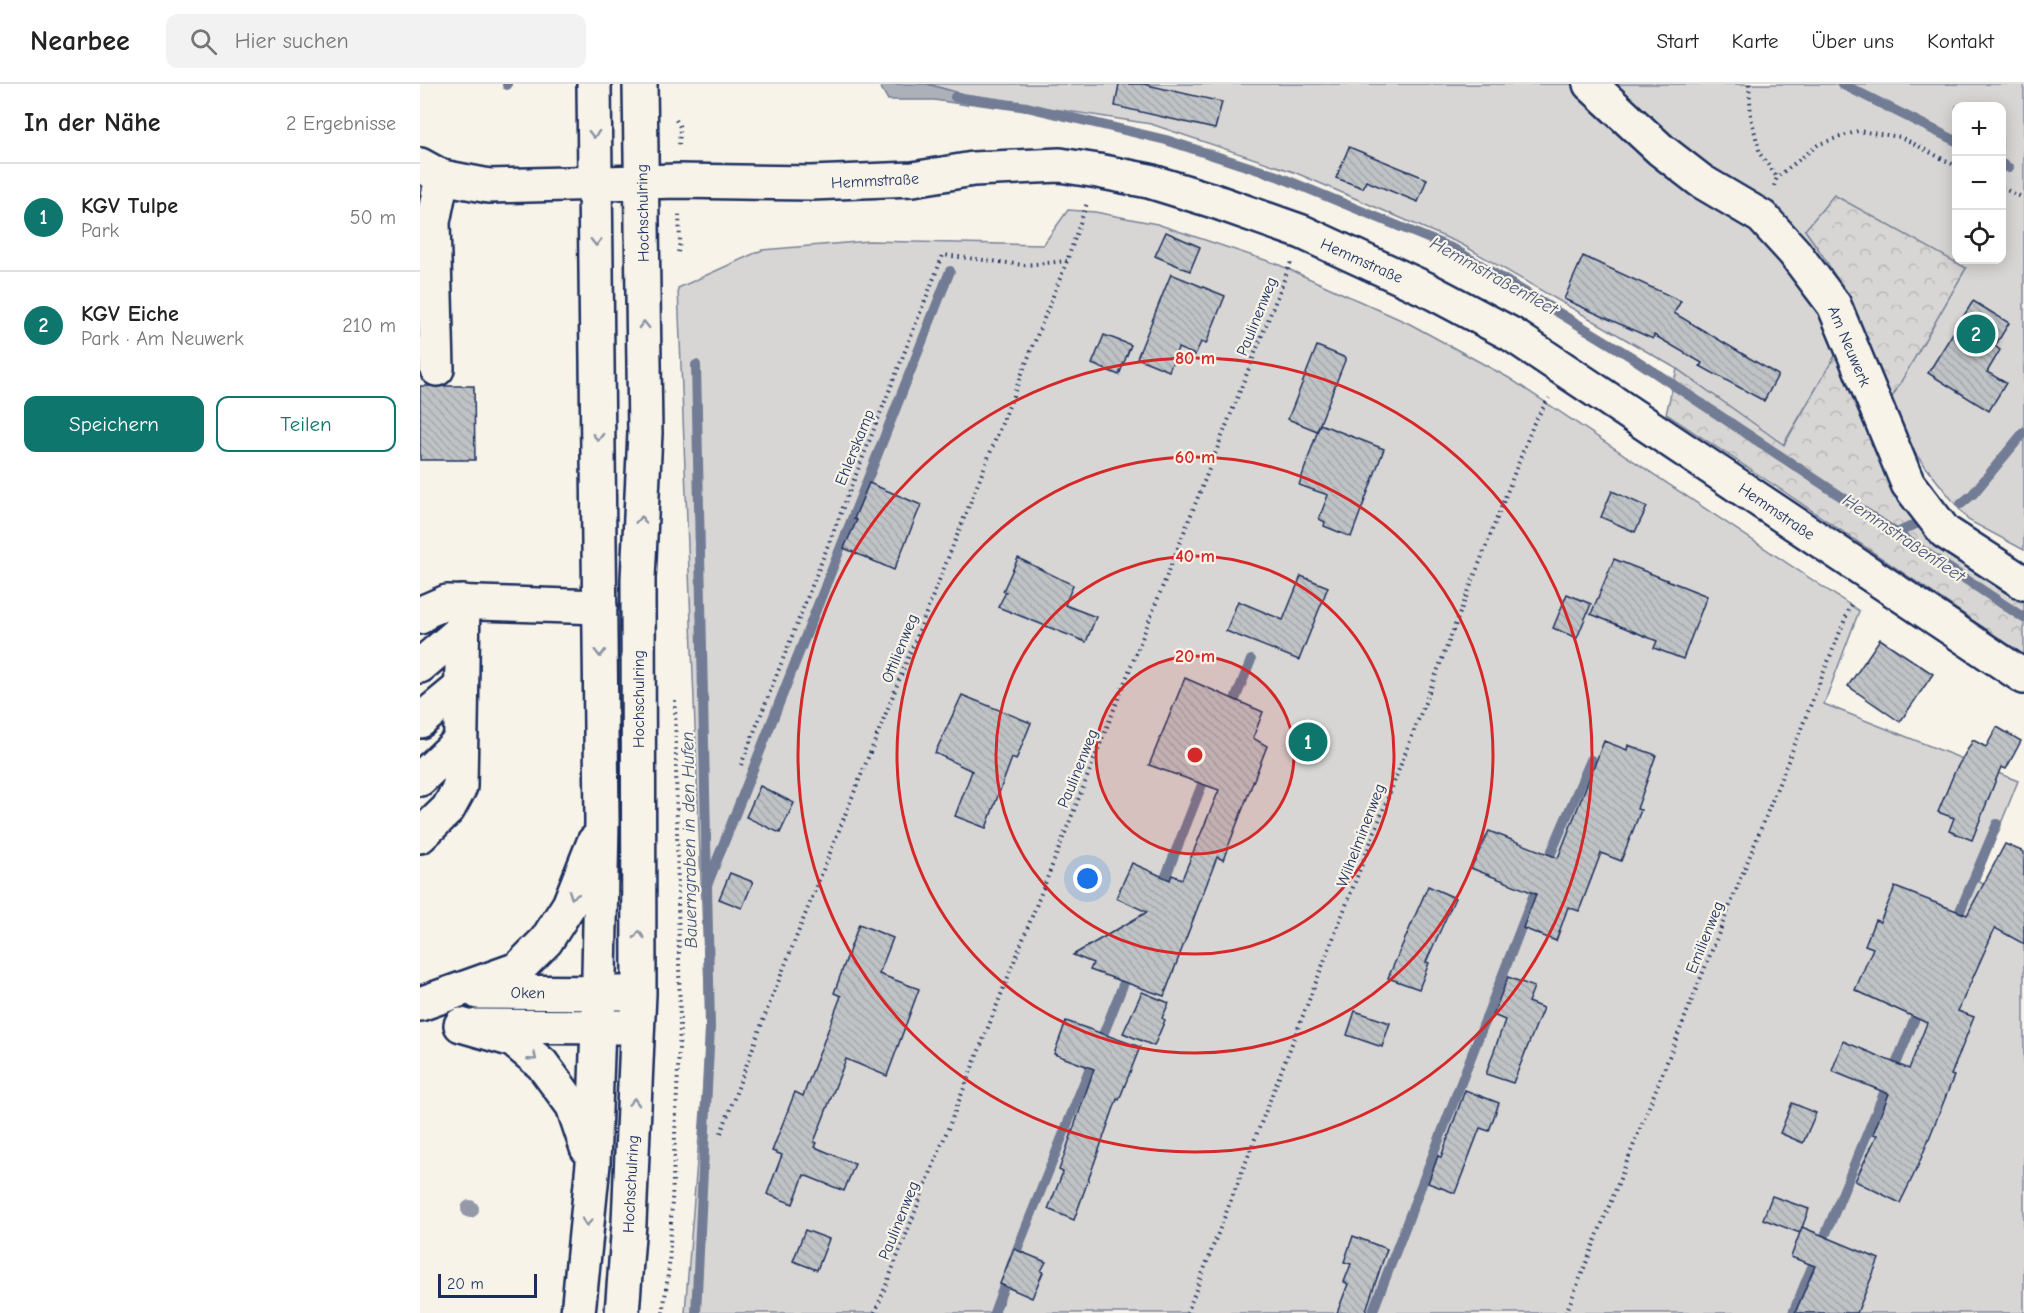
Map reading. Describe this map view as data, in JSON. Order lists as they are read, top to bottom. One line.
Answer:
{"streets":{"main road":["Hemmstraße","Hochschulring","Am Neuwerk","Oken"],"path":["Paulinenweg","Ehlerskamp","Ottilienweg","Wilhelminenweg","Emilienweg"]},"crossings":[["Hemmstraße","Hochschulring"],["Hemmstraße","Paulinenweg"],["Hemmstraße","Ottilienweg"],["Hemmstraße","Wilhelminenweg"],["Hemmstraße","Emilienweg"],["Hochschulring","Oken"],["Ehlerskamp","Ottilienweg"]],"water":["Hemmstraßenfleet","Bauerngraben in den Hufen"],"scale_bar":"20 m","page":{"header":"Nearbee","search":"Hier suchen","nav":["Start","Karte","Über uns","Kontakt"],"heading":["In der Nähe","2 Ergebnisse"],"map_buttons":["+","−"],"list":[{"mark":"1","name":"KGV Tulpe","note":"Park","value":"50 m"},{"mark":"2","name":"KGV Eiche","note":"Park · Am Neuwerk","value":"210 m"}],"pins":["2","1"],"buttons":["Speichern","Teilen"],"scale":"20 m"},"rings":["80 m","60 m","40 m","20 m"]}
